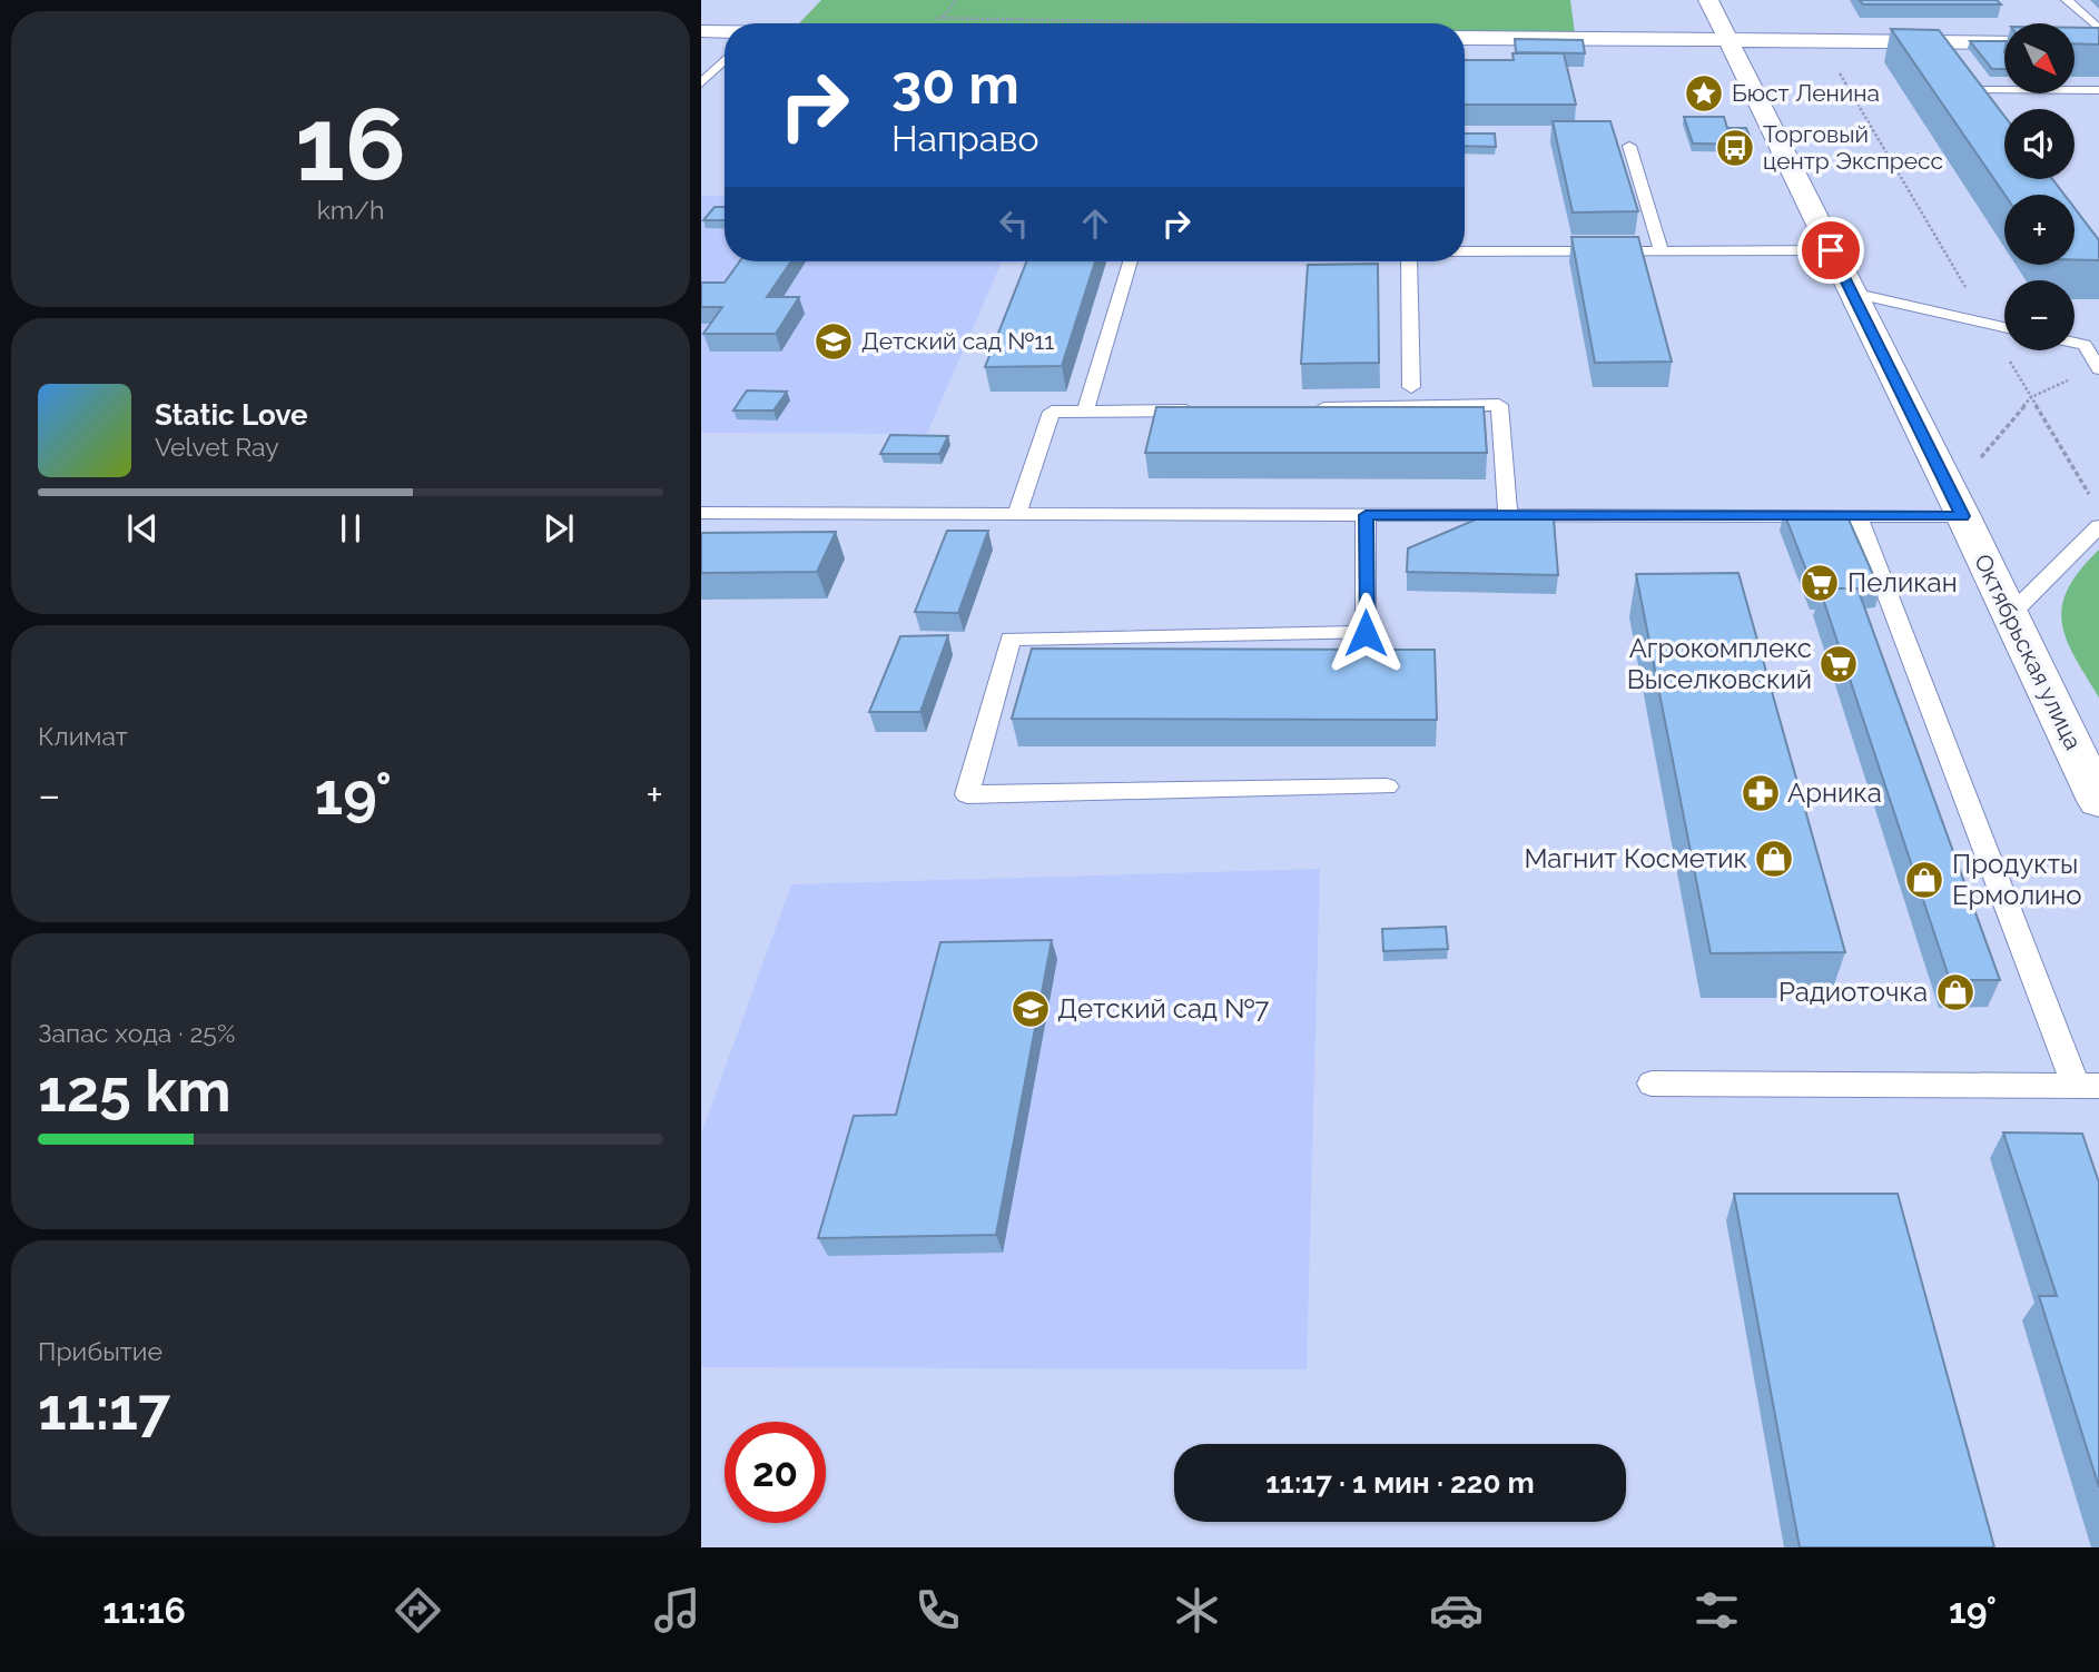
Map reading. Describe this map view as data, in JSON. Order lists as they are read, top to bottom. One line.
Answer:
{"streets":{"main road":["Октябрьская улица"]},"places":{"place":["Бюст Ленина"],"bus stop":["Торговый центр Экспресс"],"school or university":["Детский сад №11","Детский сад №7"],"supermarket":["Пеликан","Агрокомплекс Выселковский"],"pharmacy":["Арника"],"shop":["Магнит Косметик","Продукты Ермолино","Радиоточка"]},"north":"bottom right","page":{"tile":[["16","km/h"],"Климат",["Запас хода · 25%","125 km"],["Прибытие","11:17"]],"map_buttons":["+","−"],"turn":["30 m","Направо"],"song":["Static Love","Velvet Ray"],"heat":["−","19°","+"],"limit":"20","trip":"11:17 · 1 мин · 220 m","tabs":["11:16","19°"]}}
